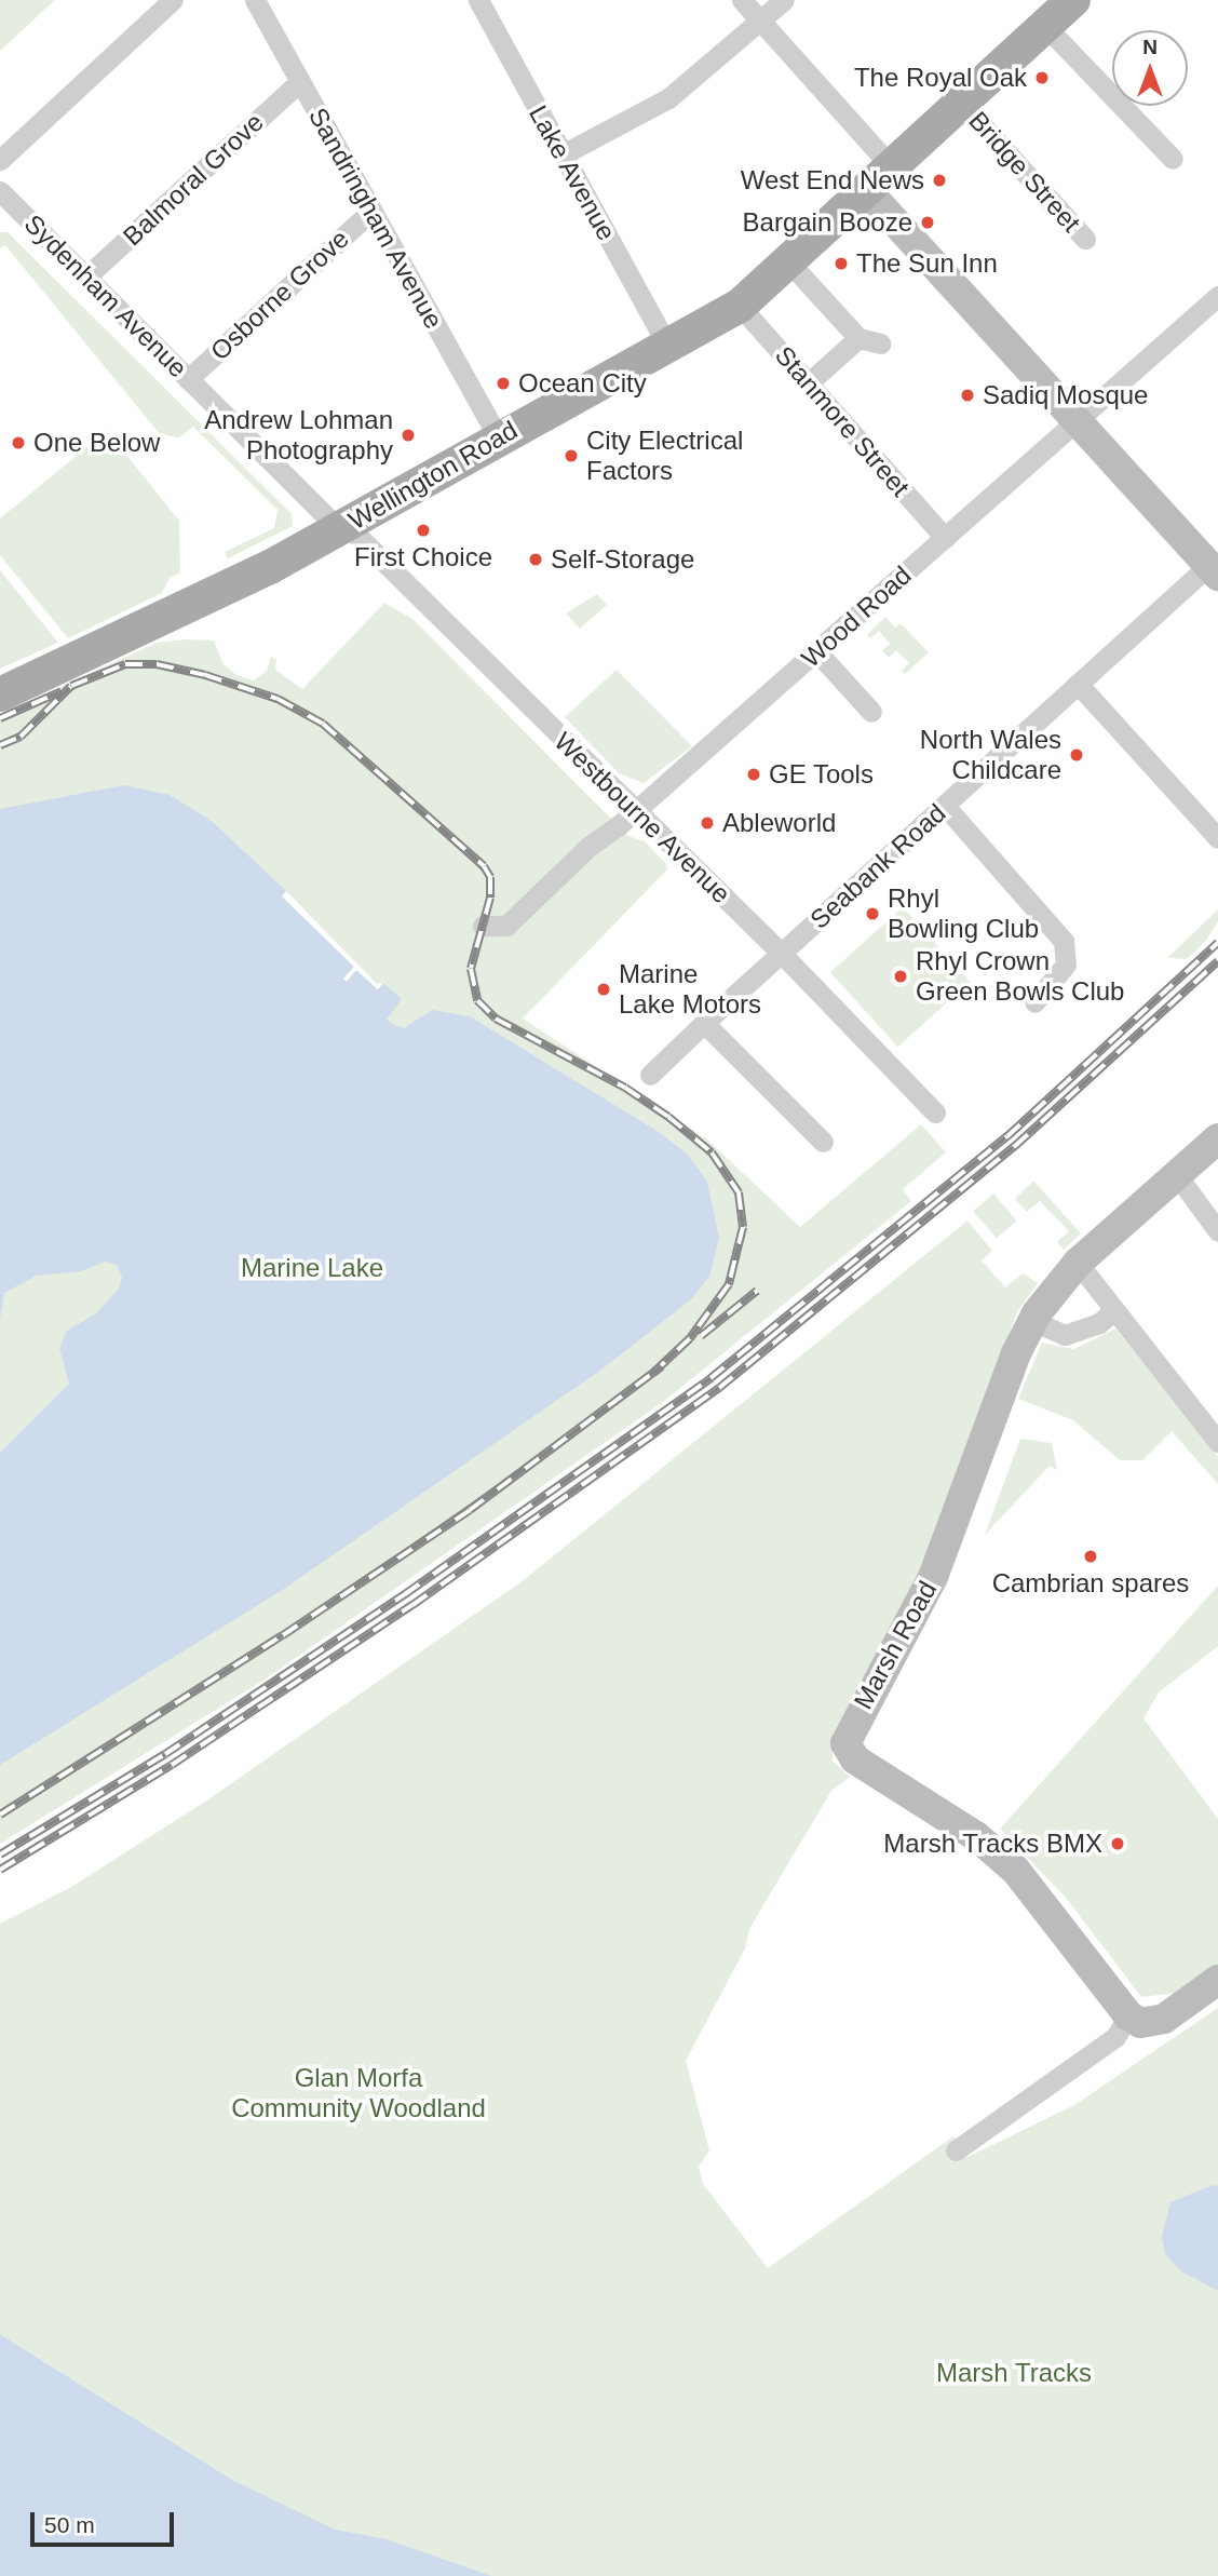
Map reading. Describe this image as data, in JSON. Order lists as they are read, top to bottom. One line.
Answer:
{"streets":{"main road":["Wellington Road"],"street":["Bridge Street","Lake Avenue","Balmoral Grove","Sandringham Avenue","Osborne Grove","Sydenham Avenue","Stanmore Street","Wood Road","Westbourne Avenue","Seabank Road","Marsh Road"]},"crossings":[["Bridge Street","Wellington Road"],["Lake Avenue","Wellington Road"],["Balmoral Grove","Sandringham Avenue"],["Balmoral Grove","Sydenham Avenue"],["Sandringham Avenue","Osborne Grove"],["Sandringham Avenue","Wellington Road"],["Osborne Grove","Sydenham Avenue"],["Sydenham Avenue","Wellington Road"],["Sydenham Avenue","Westbourne Avenue"],["Stanmore Street","Wellington Road"],["Stanmore Street","Wood Road"],["Wellington Road","Westbourne Avenue"],["Wood Road","Westbourne Avenue"],["Westbourne Avenue","Seabank Road"]],"parks":["Marine Lake","Glan Morfa Community Woodland","Marsh Tracks"],"places":["The Royal Oak","West End News","Bargain Booze","The Sun Inn","Ocean City","Sadiq Mosque","Andrew Lohman Photography","One Below","City Electrical Factors","First Choice","Self-Storage","North Wales Childcare","GE Tools","Ableworld","Rhyl Bowling Club","Rhyl Crown Green Bowls Club","Marine Lake Motors","Cambrian spares","Marsh Tracks BMX"],"scale_bar":"50 m","north":"top"}
